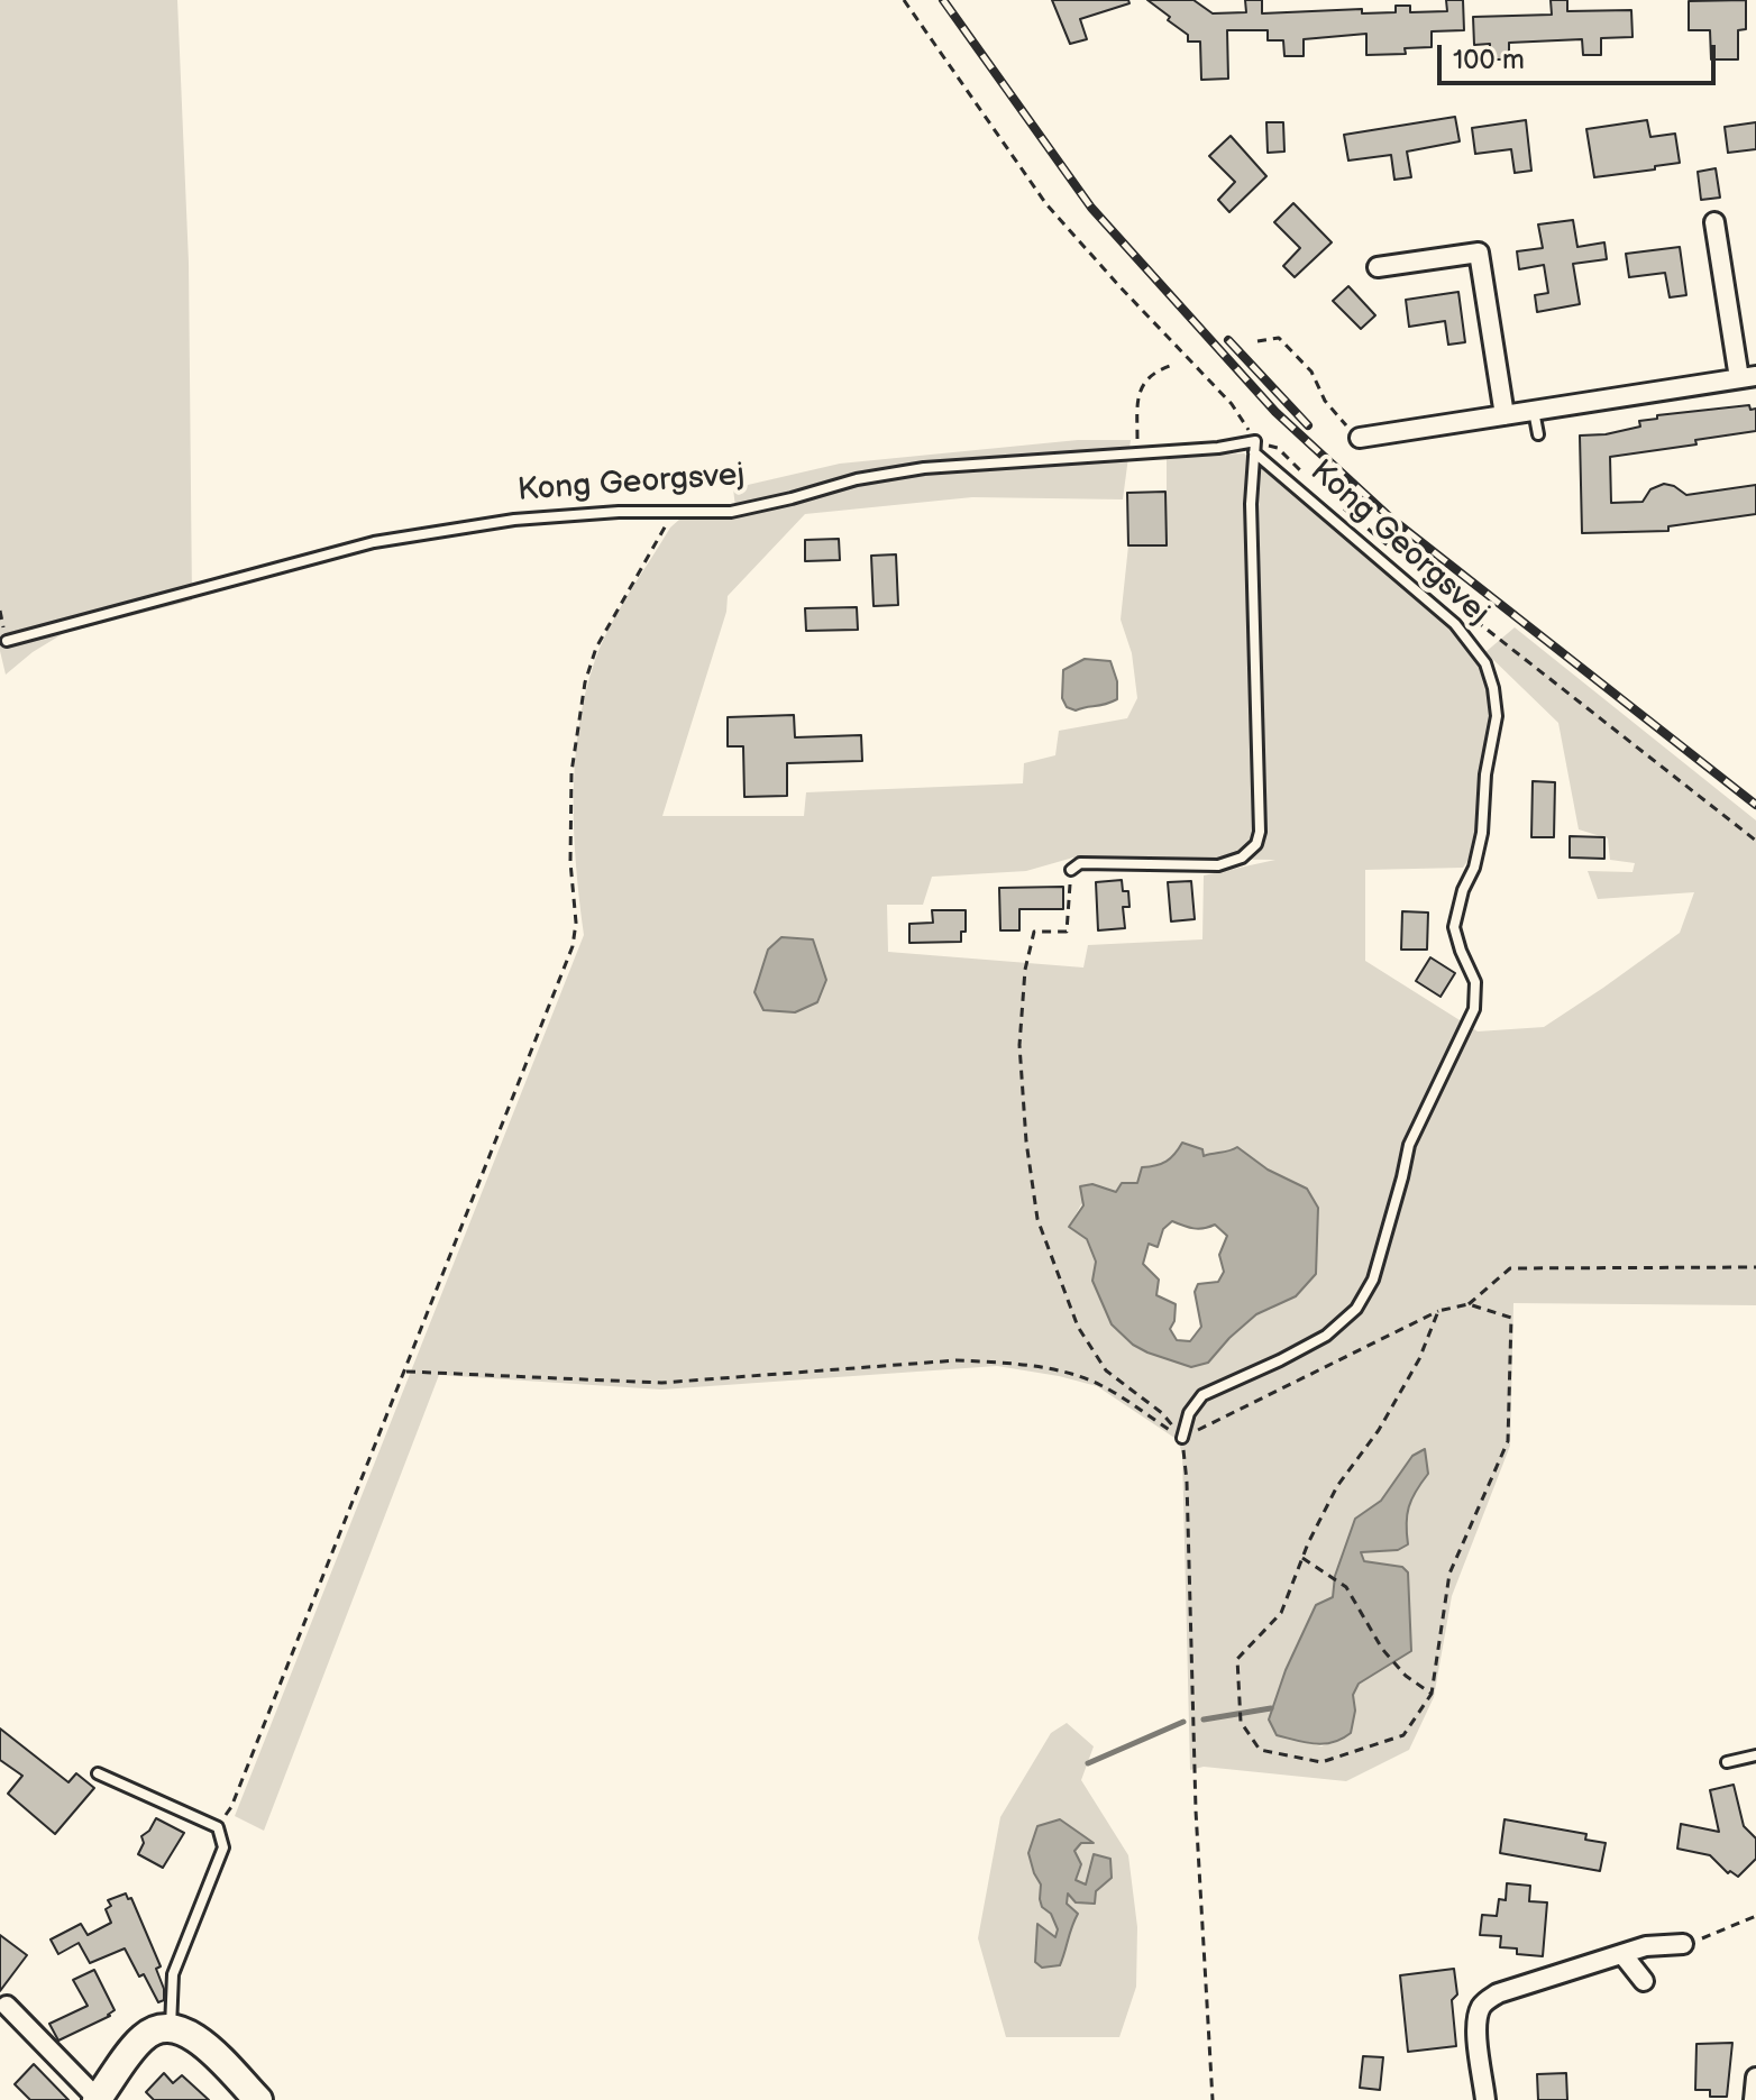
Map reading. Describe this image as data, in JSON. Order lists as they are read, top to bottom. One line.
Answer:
{"streets":{"street":["Kong Georgsvej"]},"scale_bar":"100 m"}
